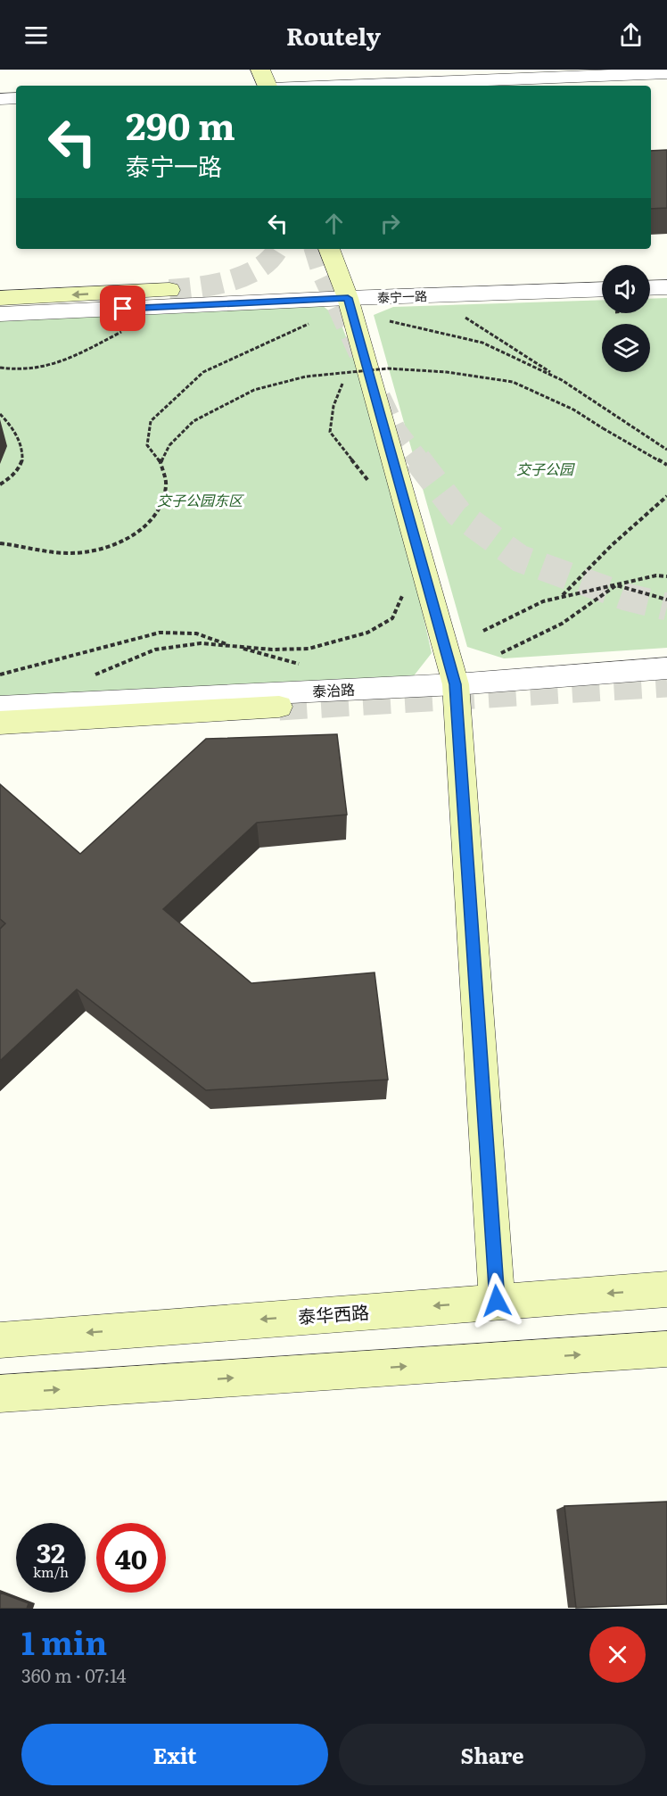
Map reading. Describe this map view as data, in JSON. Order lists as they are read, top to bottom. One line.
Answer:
{"streets":{"street":["泰宁一路","泰治路","泰华西路"]},"parks":["交子公园","交子公园东区"],"page":{"header":"Routely","turn":["290 m","泰宁一路"],"speed":"32 km/h","limit":"40","heading":["1 min","360 m · 07:14"],"buttons":["Exit","Share"]}}
